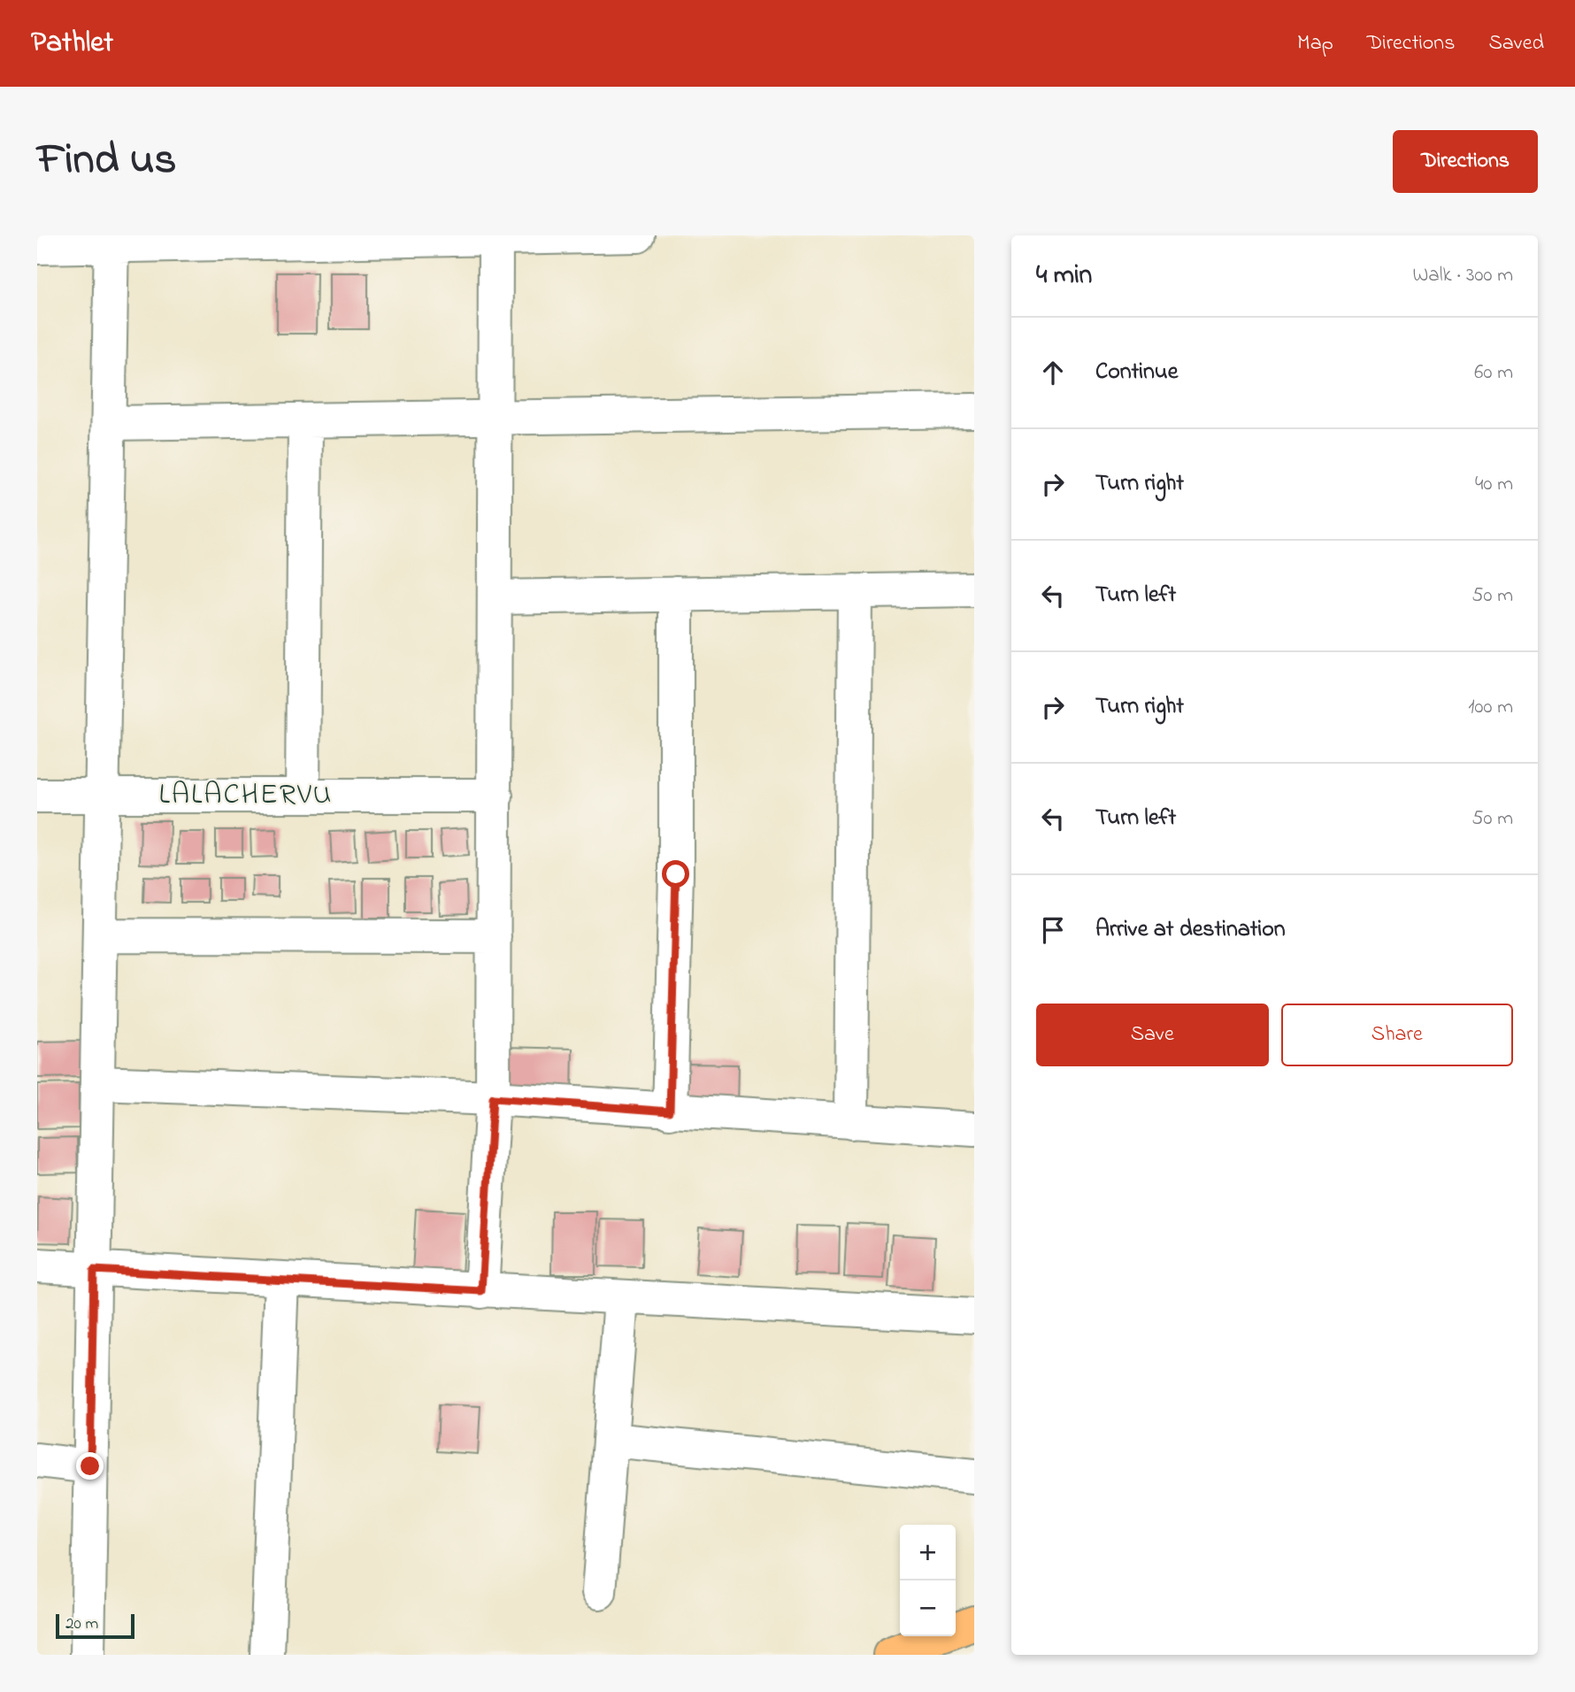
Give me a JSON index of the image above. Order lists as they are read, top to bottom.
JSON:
{
  "districts": ["LALACHERVU"],
  "scale_bar": "20 m",
  "page": {
    "header": "Pathlet",
    "nav": ["Map", "Directions", "Saved"],
    "title": "Find us",
    "buttons": [
      "Directions",
      ["Save", "Share"]
    ],
    "heading": ["4 min", "Walk · 300 m"],
    "list": [
      ["Continue", "60 m"],
      ["Turn right", "40 m"],
      ["Turn left", "50 m"],
      ["Turn right", "100 m"],
      ["Turn left", "50 m"],
      "Arrive at destination"
    ],
    "map_buttons": ["+", "−"],
    "scale": "20 m"
  }
}
